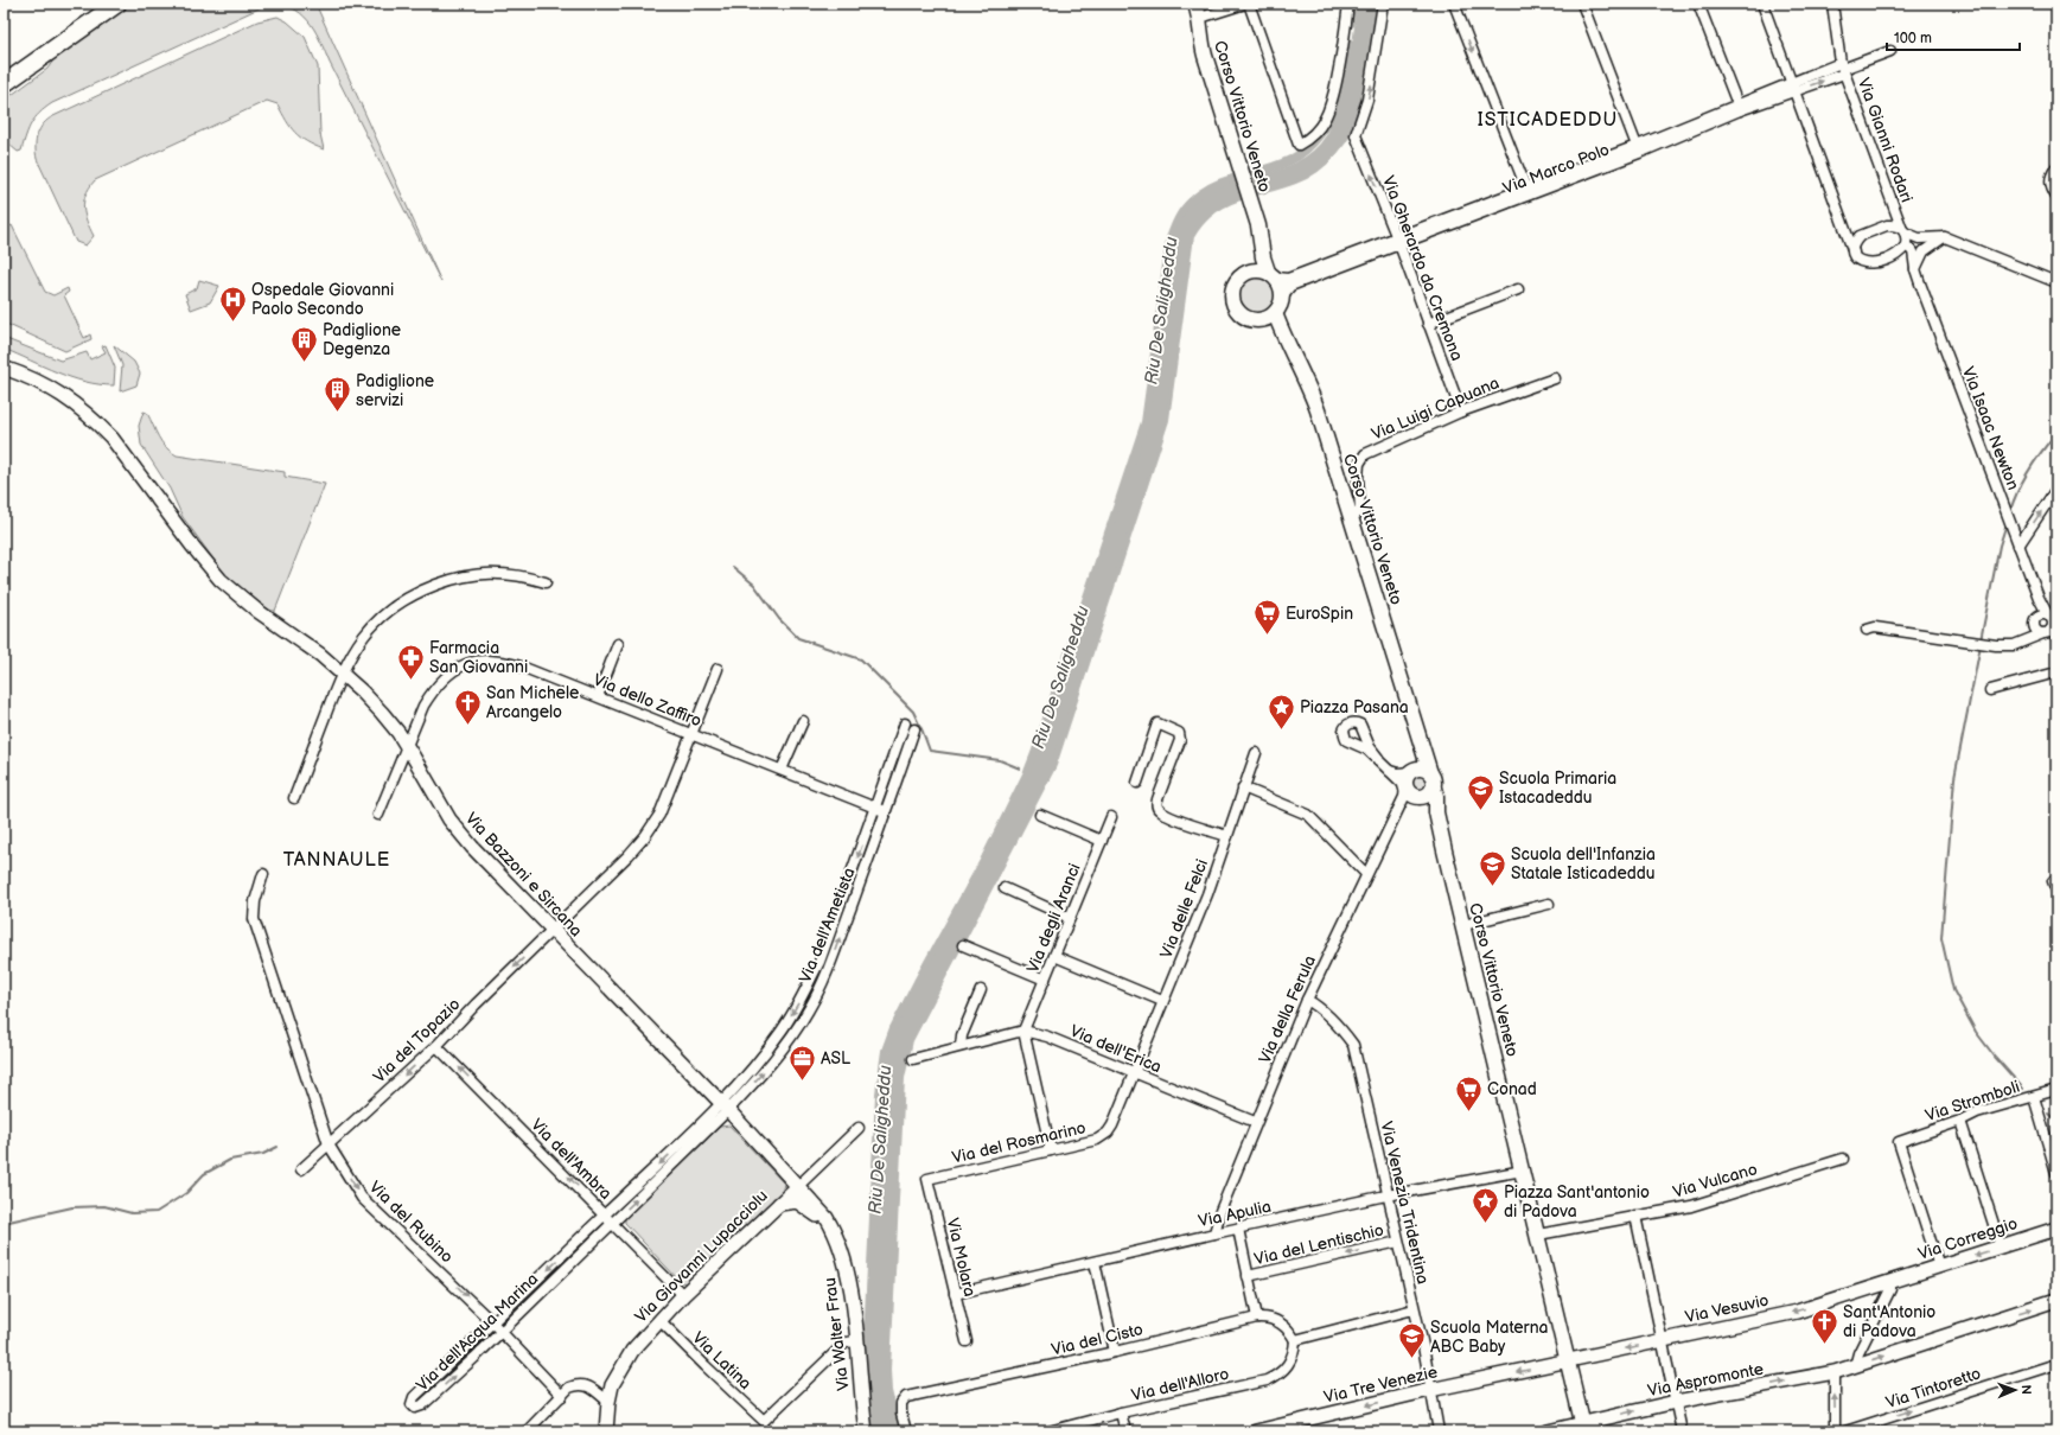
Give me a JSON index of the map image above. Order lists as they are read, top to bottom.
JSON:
{
  "streets": {
    "main road": ["Corso Vittorio Veneto"],
    "street": [
      "Via Gianni Rodari",
      "Via Marco Polo",
      "Via Gherardo da Cremona",
      "Via Luigi Capuana",
      "Via Isaac Newton",
      "Via dello Zaffiro",
      "Via Bazzoni e Sircana",
      "Via delle Felci",
      "Via degli Aranci",
      "Via dell'Ametista",
      "Via della Ferula",
      "Via del Topazio",
      "Via dell'Erica",
      "Via Stromboli",
      "Via del Rosmarino",
      "Via dell'Ambra",
      "Via Vulcano",
      "Via Venezia Tridentina",
      "Via Apulia",
      "Via del Rubino",
      "Via Correggio",
      "Via del Lentischio",
      "Via Giovanni Lupacciolu",
      "Via Molara",
      "Via Vesuvio",
      "Via dell'Acqua Marina",
      "Via Walter Frau",
      "Via del Cisto",
      "Via Latina",
      "Via Aspromonte",
      "Via dell'Alloro",
      "Via Tre Venezie",
      "Via Tintoretto"
    ]
  },
  "crossings": [
    ["Corso Vittorio Veneto", "Via Marco Polo"],
    ["Corso Vittorio Veneto", "Via Luigi Capuana"],
    ["Corso Vittorio Veneto", "Via della Ferula"],
    ["Corso Vittorio Veneto", "Via Vulcano"],
    ["Corso Vittorio Veneto", "Via Apulia"],
    ["Corso Vittorio Veneto", "Via Vesuvio"],
    ["Corso Vittorio Veneto", "Via Aspromonte"],
    ["Corso Vittorio Veneto", "Via Tre Venezie"],
    ["Via Gianni Rodari", "Via Marco Polo"],
    ["Via Gianni Rodari", "Via Isaac Newton"],
    ["Via Marco Polo", "Via Gherardo da Cremona"],
    ["Via Gherardo da Cremona", "Via Luigi Capuana"],
    ["Via dello Zaffiro", "Via Bazzoni e Sircana"],
    ["Via dello Zaffiro", "Via dell'Ametista"],
    ["Via dello Zaffiro", "Via del Topazio"],
    ["Via Bazzoni e Sircana", "Via dell'Ametista"],
    ["Via Bazzoni e Sircana", "Via del Topazio"],
    ["Via Bazzoni e Sircana", "Via Giovanni Lupacciolu"],
    ["Via Bazzoni e Sircana", "Via dell'Acqua Marina"],
    ["Via Bazzoni e Sircana", "Via Walter Frau"],
    ["Via delle Felci", "Via dell'Erica"],
    ["Via delle Felci", "Via del Rosmarino"],
    ["Via degli Aranci", "Via dell'Erica"],
    ["Via dell'Ametista", "Via dell'Acqua Marina"],
    ["Via della Ferula", "Via dell'Erica"],
    ["Via della Ferula", "Via Venezia Tridentina"],
    ["Via della Ferula", "Via Apulia"],
    ["Via del Topazio", "Via dell'Ambra"],
    ["Via del Topazio", "Via del Rubino"],
    ["Via dell'Erica", "Via del Rosmarino"],
    ["Via Stromboli", "Via Correggio"],
    ["Via del Rosmarino", "Via Molara"],
    ["Via dell'Ambra", "Via Giovanni Lupacciolu"],
    ["Via dell'Ambra", "Via dell'Acqua Marina"],
    ["Via Venezia Tridentina", "Via Apulia"],
    ["Via Venezia Tridentina", "Via del Lentischio"],
    ["Via Venezia Tridentina", "Via Tre Venezie"],
    ["Via Apulia", "Via Molara"],
    ["Via del Rubino", "Via dell'Acqua Marina"],
    ["Via Correggio", "Via Vesuvio"],
    ["Via Giovanni Lupacciolu", "Via Walter Frau"],
    ["Via Giovanni Lupacciolu", "Via Latina"],
    ["Via Vesuvio", "Via Tre Venezie"],
    ["Via Walter Frau", "Via Latina"],
    ["Via del Cisto", "Via dell'Alloro"]
  ],
  "one_way": [
    "Via Gherardo da Cremona",
    "Via del Topazio",
    "Via dell'Ambra",
    "Via del Rubino",
    "Via Correggio",
    "Via Vesuvio",
    "Via Aspromonte",
    "Via Tintoretto"
  ],
  "districts": ["ISTICADEDDU", "TANNAULE"],
  "water": ["Riu De Saligheddu"],
  "places": {
    "hospital": ["Ospedale Giovanni Paolo Secondo"],
    "building": ["Padiglione Degenza", "Padiglione servizi"],
    "supermarket": ["EuroSpin", "Conad"],
    "pharmacy": ["Farmacia San Giovanni"],
    "church": ["San Michele Arcangelo", "Sant'Antonio di Padova"],
    "place": ["Piazza Pasana", "Piazza Sant'antonio di Padova"],
    "school or university": ["Scuola Primaria Istacadeddu", "Scuola dell'Infanzia Statale Isticadeddu", "Scuola Materna ABC Baby"],
    "office": ["ASL"]
  },
  "scale_bar": "100 m",
  "north": "right"
}
